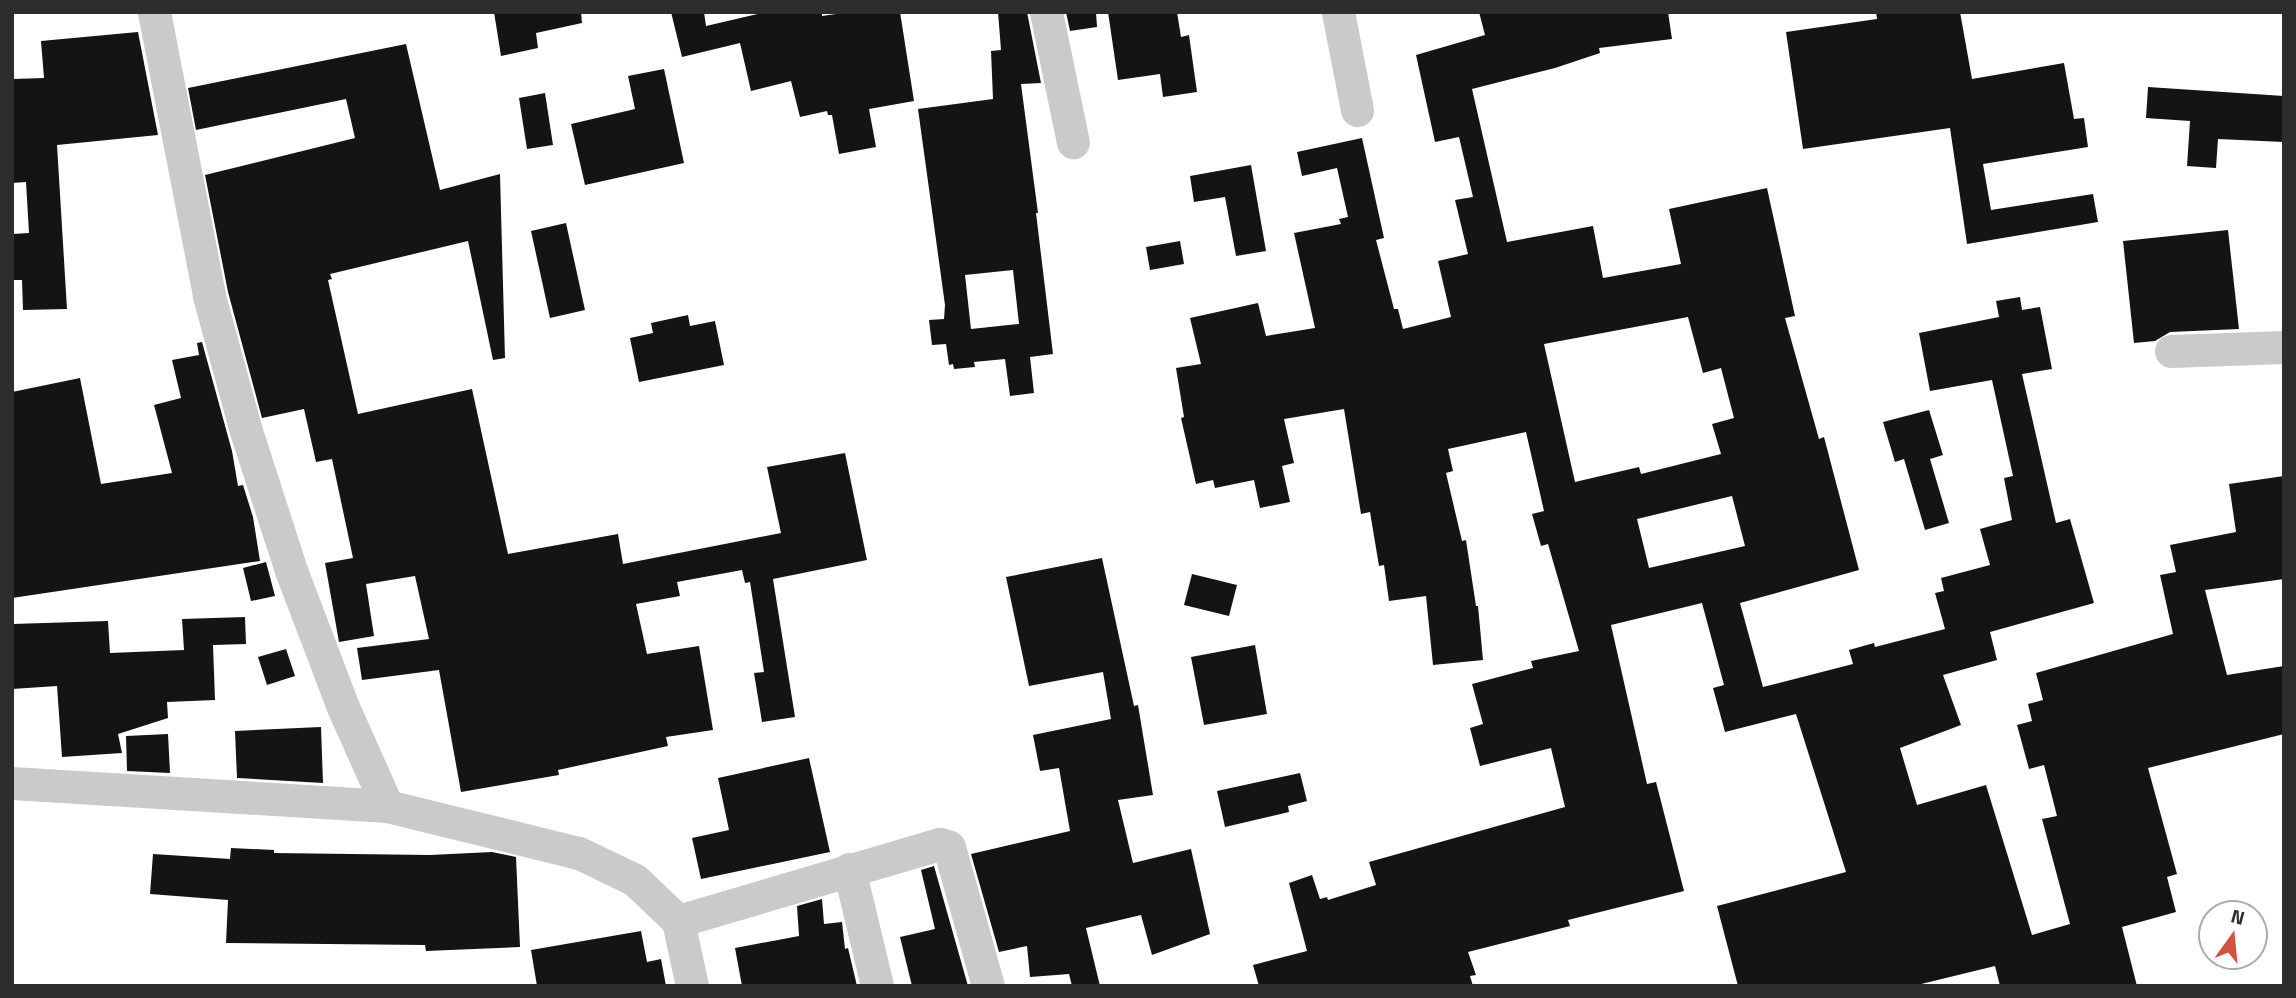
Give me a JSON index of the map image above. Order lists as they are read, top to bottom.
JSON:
{
  "north": "top"
}
